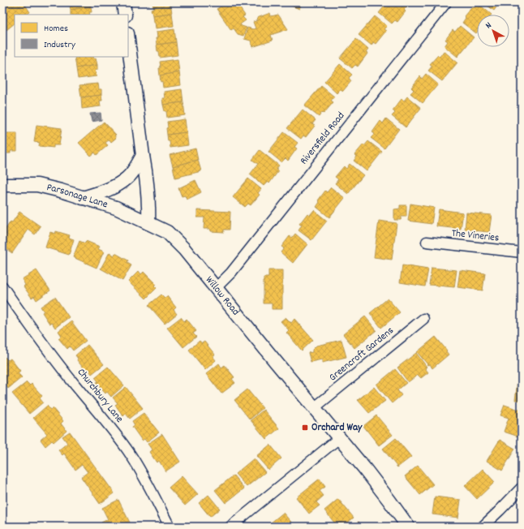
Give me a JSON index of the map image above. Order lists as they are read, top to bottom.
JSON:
{
  "streets": {
    "street": [
      "Riversfield Road",
      "Parsonage Lane",
      "The Vineries",
      "Willow Road",
      "Greencroft Gardens",
      "Churchbury Lane"
    ]
  },
  "crossings": [
    ["Riversfield Road", "Willow Road"],
    ["Parsonage Lane", "Willow Road"],
    ["Willow Road", "Greencroft Gardens"]
  ],
  "places": {
    "transit": ["Orchard Way"]
  },
  "legend": ["Homes", "Industry"],
  "north": "top left"
}
